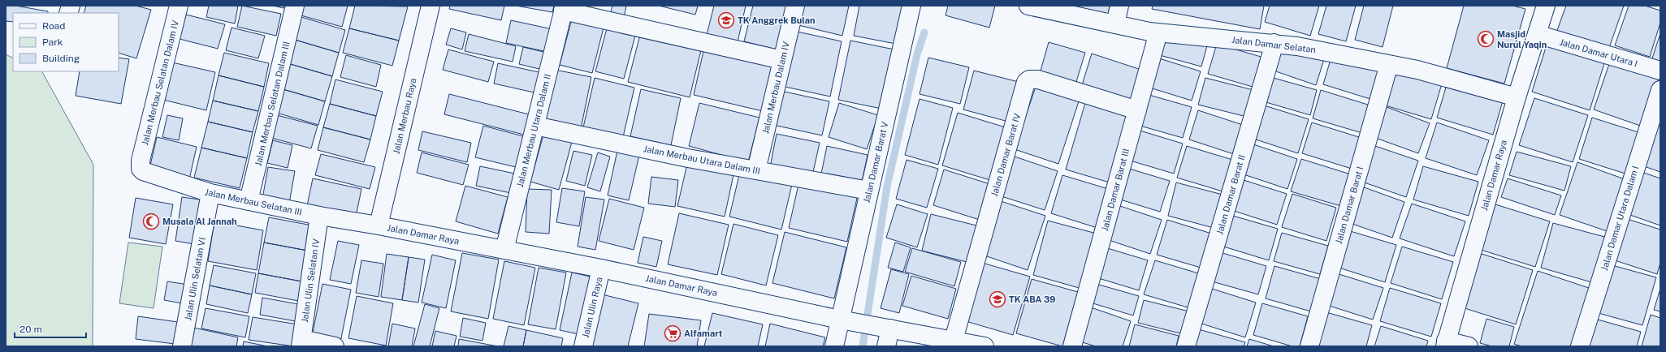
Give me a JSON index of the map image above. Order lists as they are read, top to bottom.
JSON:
{
  "streets": {
    "street": [
      "Jalan Damar Selatan",
      "Jalan Damar Utara I",
      "Jalan Merbau Selatan Dalam IV",
      "Jalan Merbau Dalam IV",
      "Jalan Merbau Selatan Dalam III",
      "Jalan Merbau Raya",
      "Jalan Merbau Utara Dalam II",
      "Jalan Damar Barat IV",
      "Jalan Merbau Utara Dalam III",
      "Jalan Damar Barat V",
      "Jalan Damar Raya",
      "Jalan Damar Barat III",
      "Jalan Damar Barat II",
      "Jalan Merbau Selatan III",
      "Jalan Damar Barat I",
      "Jalan Damar Utara Dalam I",
      "Jalan Ulin Selatan VI",
      "Jalan Ulin Selatan IV",
      "Jalan Ulin Raya"
    ]
  },
  "crossings": [
    ["Jalan Damar Selatan", "Jalan Damar Raya"],
    ["Jalan Damar Selatan", "Jalan Damar Barat III"],
    ["Jalan Damar Selatan", "Jalan Damar Barat II"],
    ["Jalan Damar Selatan", "Jalan Damar Barat I"],
    ["Jalan Damar Utara I", "Jalan Damar Raya"],
    ["Jalan Merbau Selatan Dalam IV", "Jalan Merbau Selatan III"],
    ["Jalan Merbau Dalam IV", "Jalan Merbau Utara Dalam II"],
    ["Jalan Merbau Dalam IV", "Jalan Merbau Utara Dalam III"],
    ["Jalan Merbau Selatan Dalam III", "Jalan Merbau Selatan III"],
    ["Jalan Merbau Raya", "Jalan Damar Raya"],
    ["Jalan Merbau Raya", "Jalan Merbau Selatan III"],
    ["Jalan Merbau Utara Dalam II", "Jalan Merbau Utara Dalam III"],
    ["Jalan Merbau Utara Dalam II", "Jalan Damar Raya"],
    ["Jalan Damar Barat IV", "Jalan Damar Raya"],
    ["Jalan Damar Barat IV", "Jalan Damar Barat III"],
    ["Jalan Merbau Utara Dalam III", "Jalan Damar Barat V"],
    ["Jalan Damar Barat V", "Jalan Damar Raya"],
    ["Jalan Damar Raya", "Jalan Merbau Selatan III"],
    ["Jalan Damar Raya", "Jalan Ulin Raya"],
    ["Jalan Merbau Selatan III", "Jalan Ulin Selatan VI"],
    ["Jalan Merbau Selatan III", "Jalan Ulin Selatan IV"]
  ],
  "places": {
    "school or university": ["TK Anggrek Bulan", "TK ABA 39"],
    "mosque": ["Masjid Nurul Yaqin", "Musala Al Jannah"],
    "supermarket": ["Alfamart"]
  },
  "legend": ["Road", "Park", "Building"],
  "scale_bar": "20 m"
}
